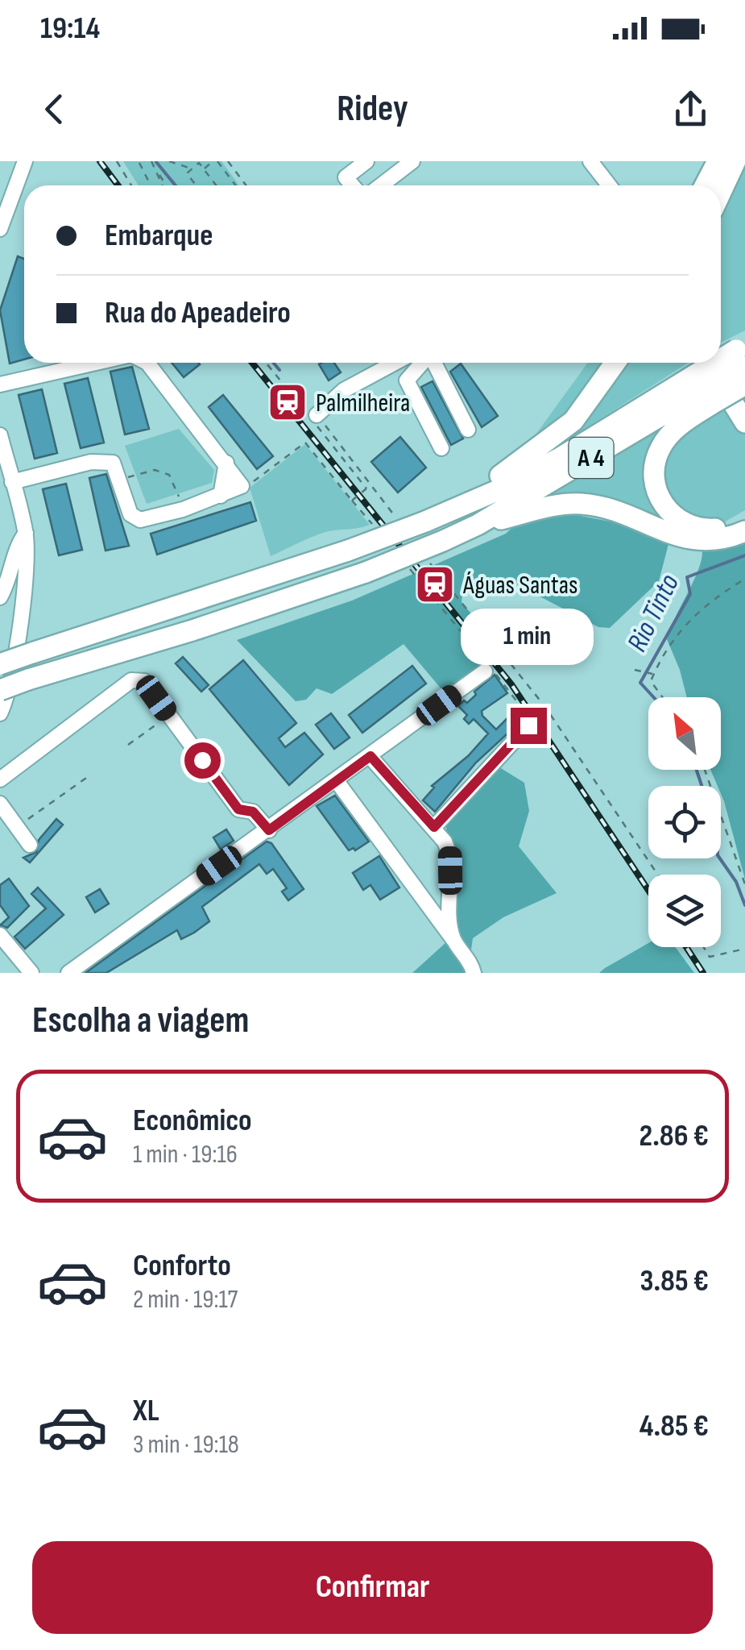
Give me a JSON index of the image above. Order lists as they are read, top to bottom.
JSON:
{
  "streets": {
    "highway": ["A 4"]
  },
  "water": ["Rio Tinto"],
  "places": {
    "station": ["Palmilheira", "Águas Santas"]
  },
  "north": "top left",
  "page": {
    "status": "19:14",
    "header": "Ridey",
    "banner": ["Embarque", "Rua do Apeadeiro"],
    "bubble": "1 min",
    "heading": "Escolha a viagem",
    "list": [
      {
        "name": "Econômico",
        "note": "1 min · 19:16",
        "value": "2.86 €"
      },
      {
        "name": "Conforto",
        "note": "2 min · 19:17",
        "value": "3.85 €"
      },
      {
        "name": "XL",
        "note": "3 min · 19:18",
        "value": "4.85 €"
      }
    ],
    "buttons": "Confirmar"
  }
}
